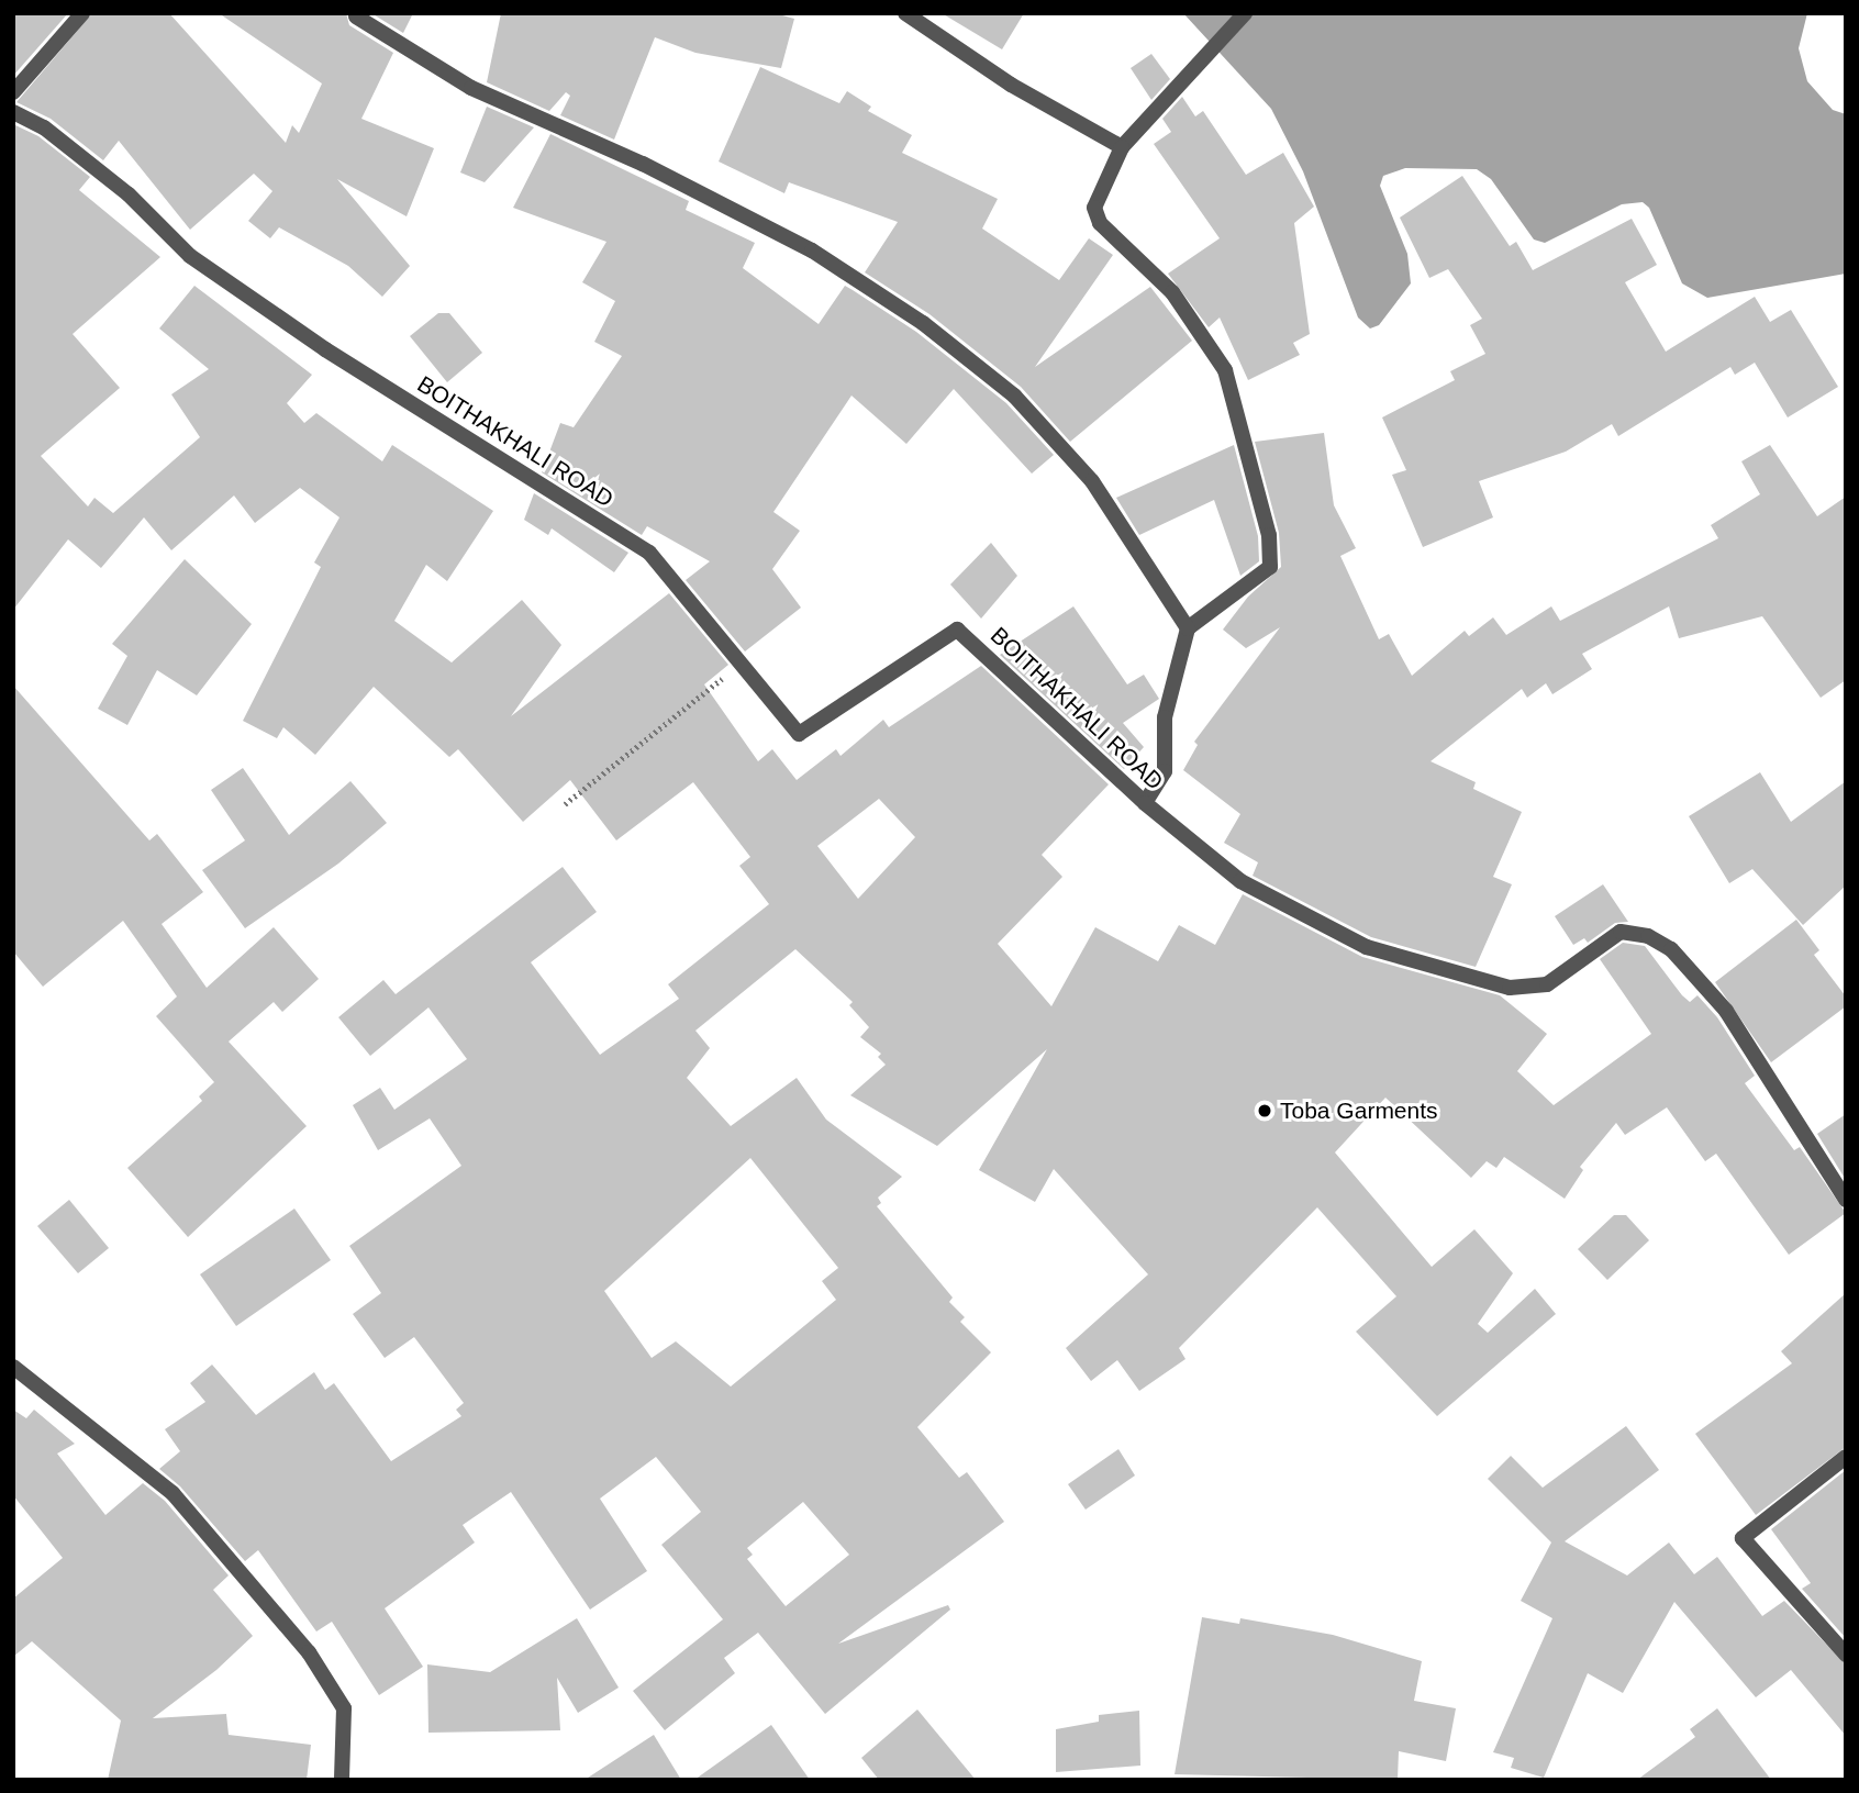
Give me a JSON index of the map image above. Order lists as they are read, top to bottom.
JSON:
{
  "streets": {
    "street": ["BOITHAKHALI ROAD"]
  },
  "places": ["Toba Garments"]
}
